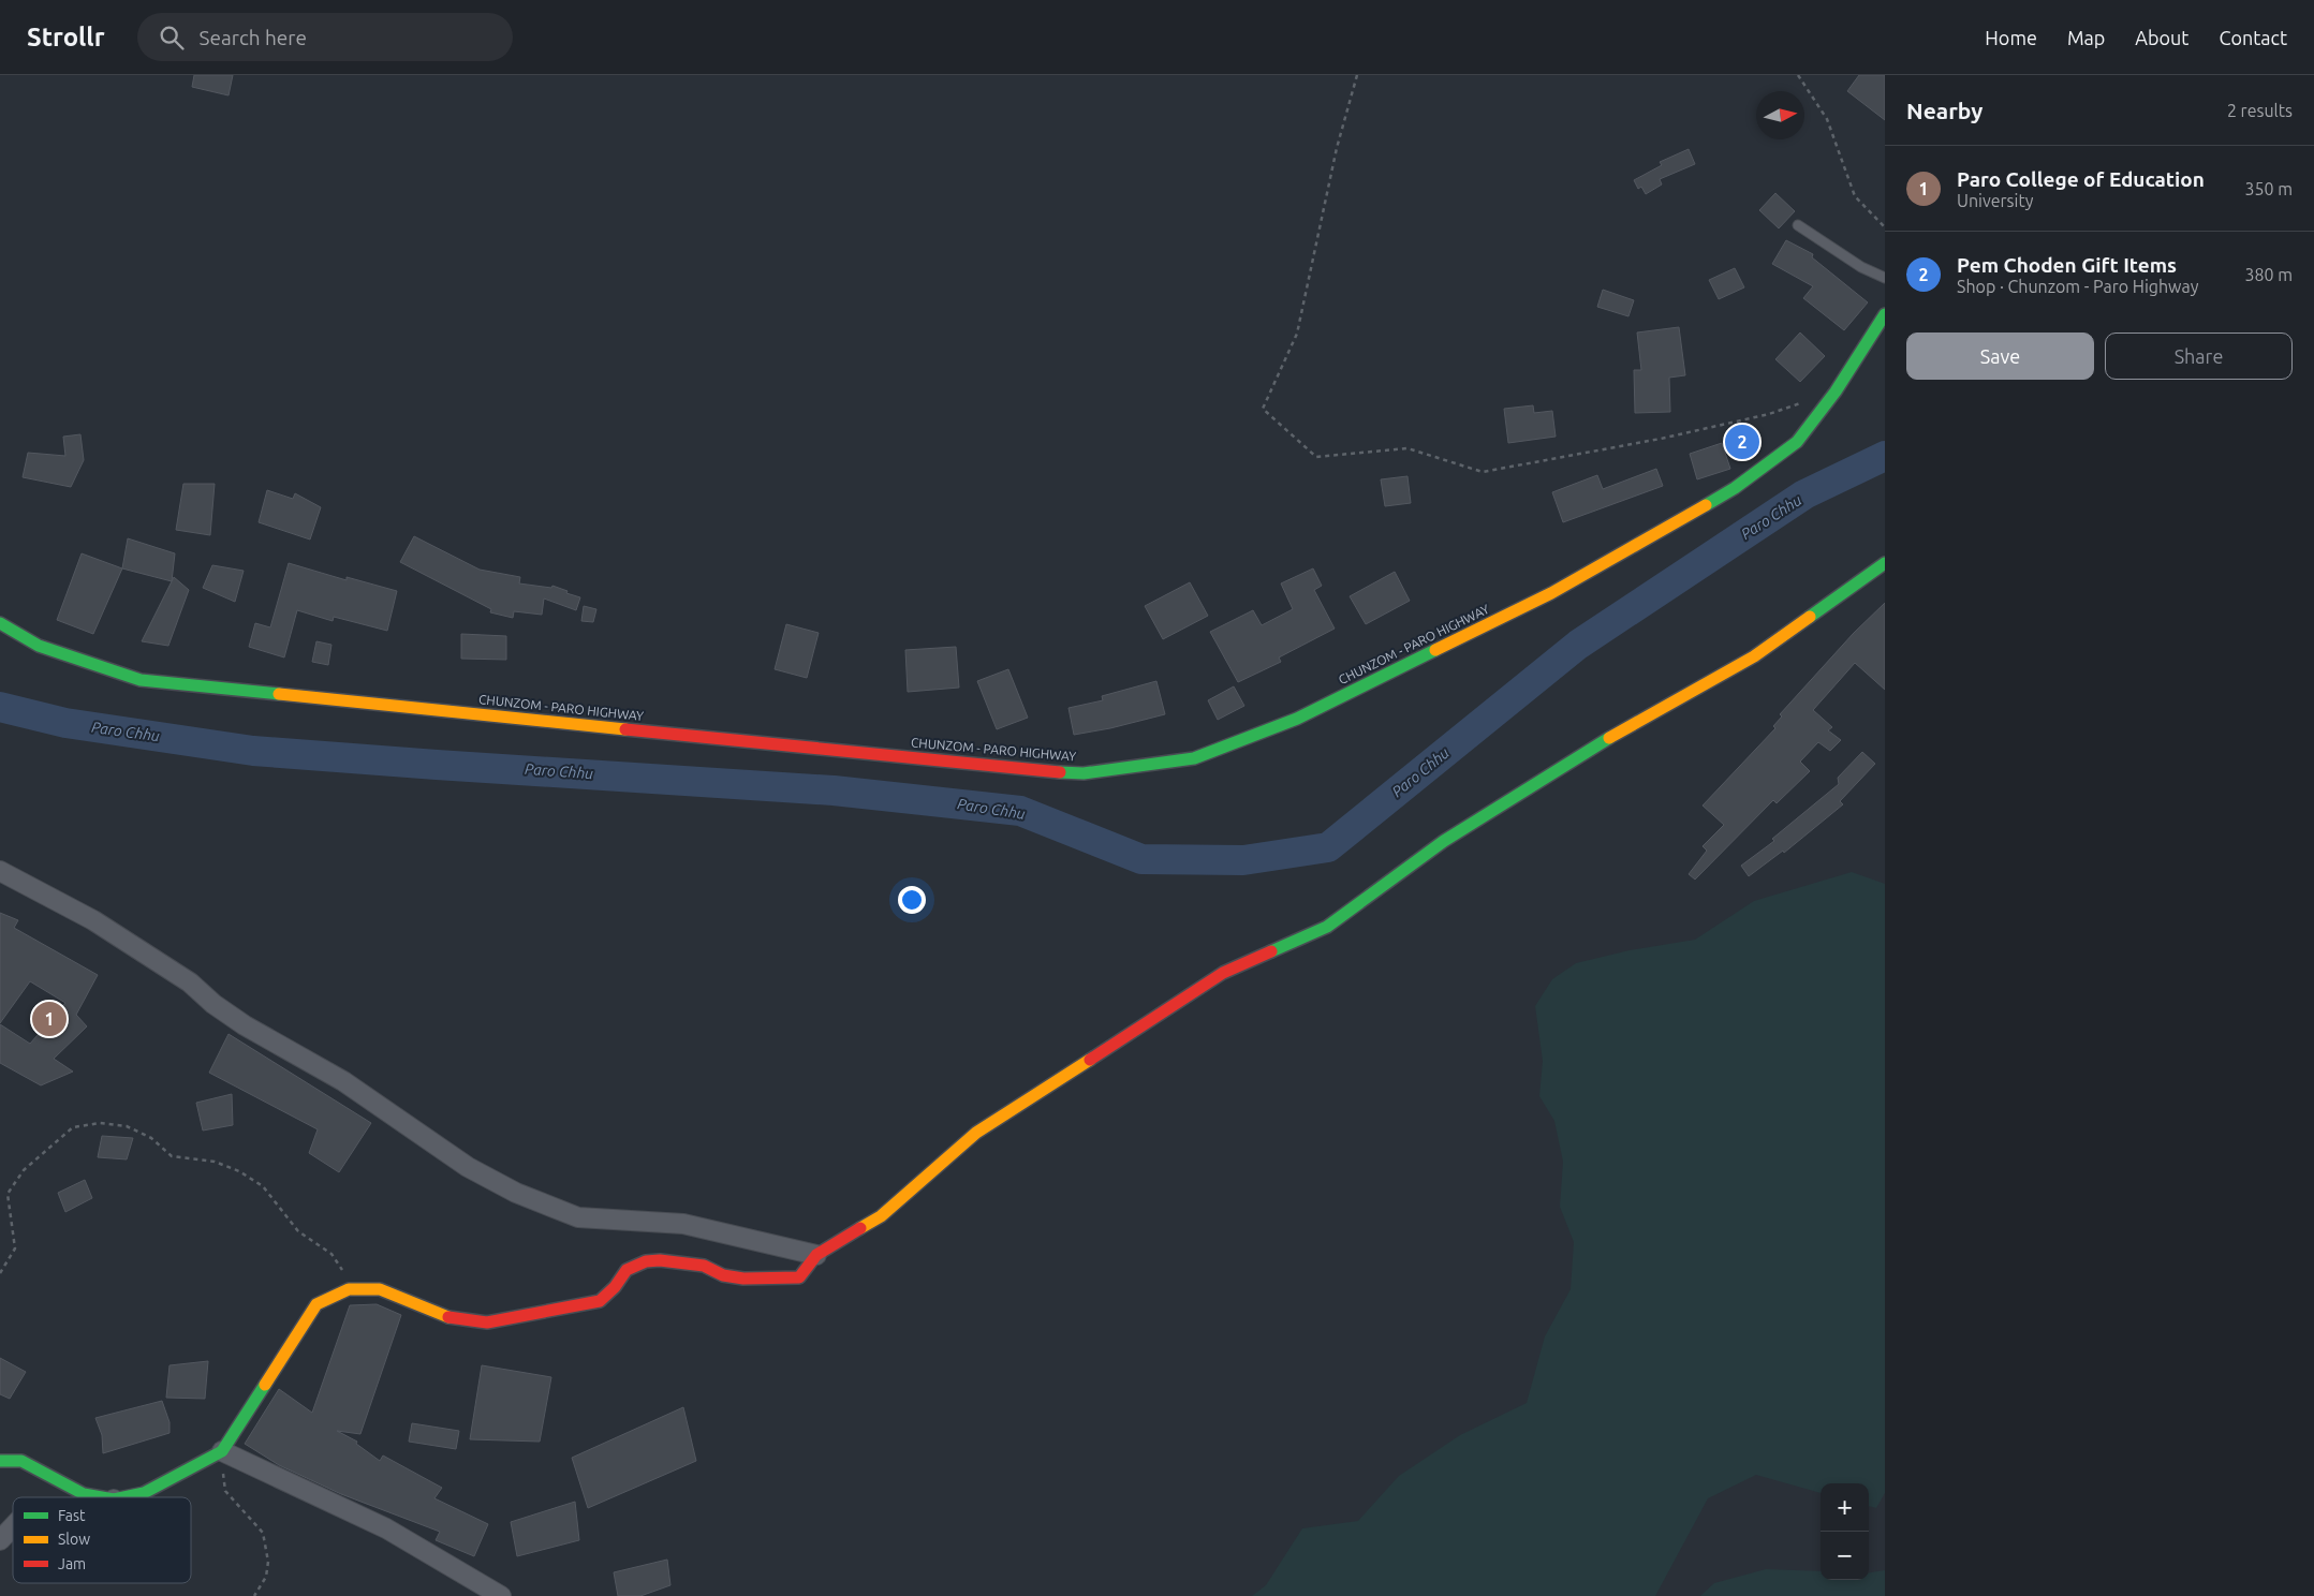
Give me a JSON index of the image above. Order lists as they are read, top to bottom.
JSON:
{
  "streets": {
    "street": ["CHUNZOM - PARO HIGHWAY"]
  },
  "water": ["Paro Chhu"],
  "legend": ["Fast", "Slow", "Jam"],
  "north": "right",
  "page": {
    "header": "Strollr",
    "search": "Search here",
    "nav": [
      "Home",
      "Map",
      "About",
      "Contact"
    ],
    "heading": ["Nearby", "2 results"],
    "list": [
      {
        "mark": "1",
        "name": "Paro College of Education",
        "note": "University",
        "value": "350 m"
      },
      {
        "mark": "2",
        "name": "Pem Choden Gift Items",
        "note": "Shop · Chunzom - Paro Highway",
        "value": "380 m"
      }
    ],
    "buttons": ["Save", "Share"],
    "pins": ["2", "1"],
    "map_buttons": ["+", "−"]
  }
}
